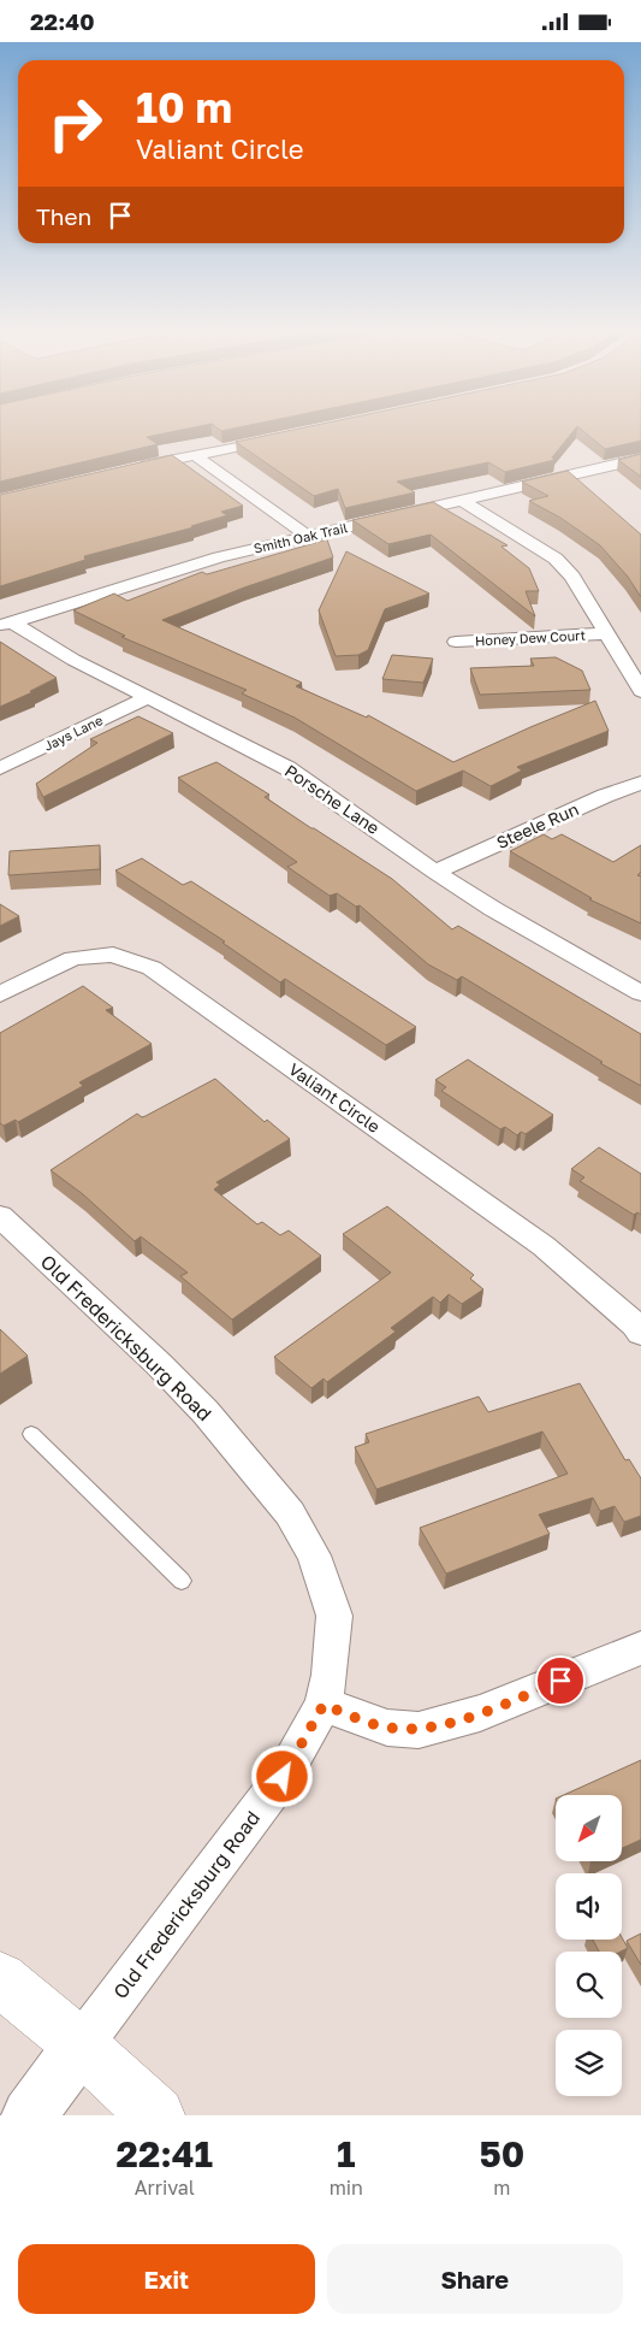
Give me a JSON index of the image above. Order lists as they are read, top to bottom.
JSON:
{
  "streets": {
    "street": [
      "Smith Oak Trail",
      "Honey Dew Court",
      "Jays Lane",
      "Porsche Lane",
      "Steele Run",
      "Valiant Circle",
      "Old Fredericksburg Road"
    ]
  },
  "crossings": [
    ["Smith Oak Trail", "Porsche Lane"],
    ["Jays Lane", "Porsche Lane"],
    ["Porsche Lane", "Steele Run"]
  ],
  "north": "bottom left",
  "page": {
    "status": "22:40",
    "turn": ["10 m", "Valiant Circle"],
    "then": "Then",
    "eta": [
      "22:41",
      "Arrival",
      "1",
      "min",
      "50",
      "m"
    ],
    "buttons": ["Exit", "Share"]
  }
}
